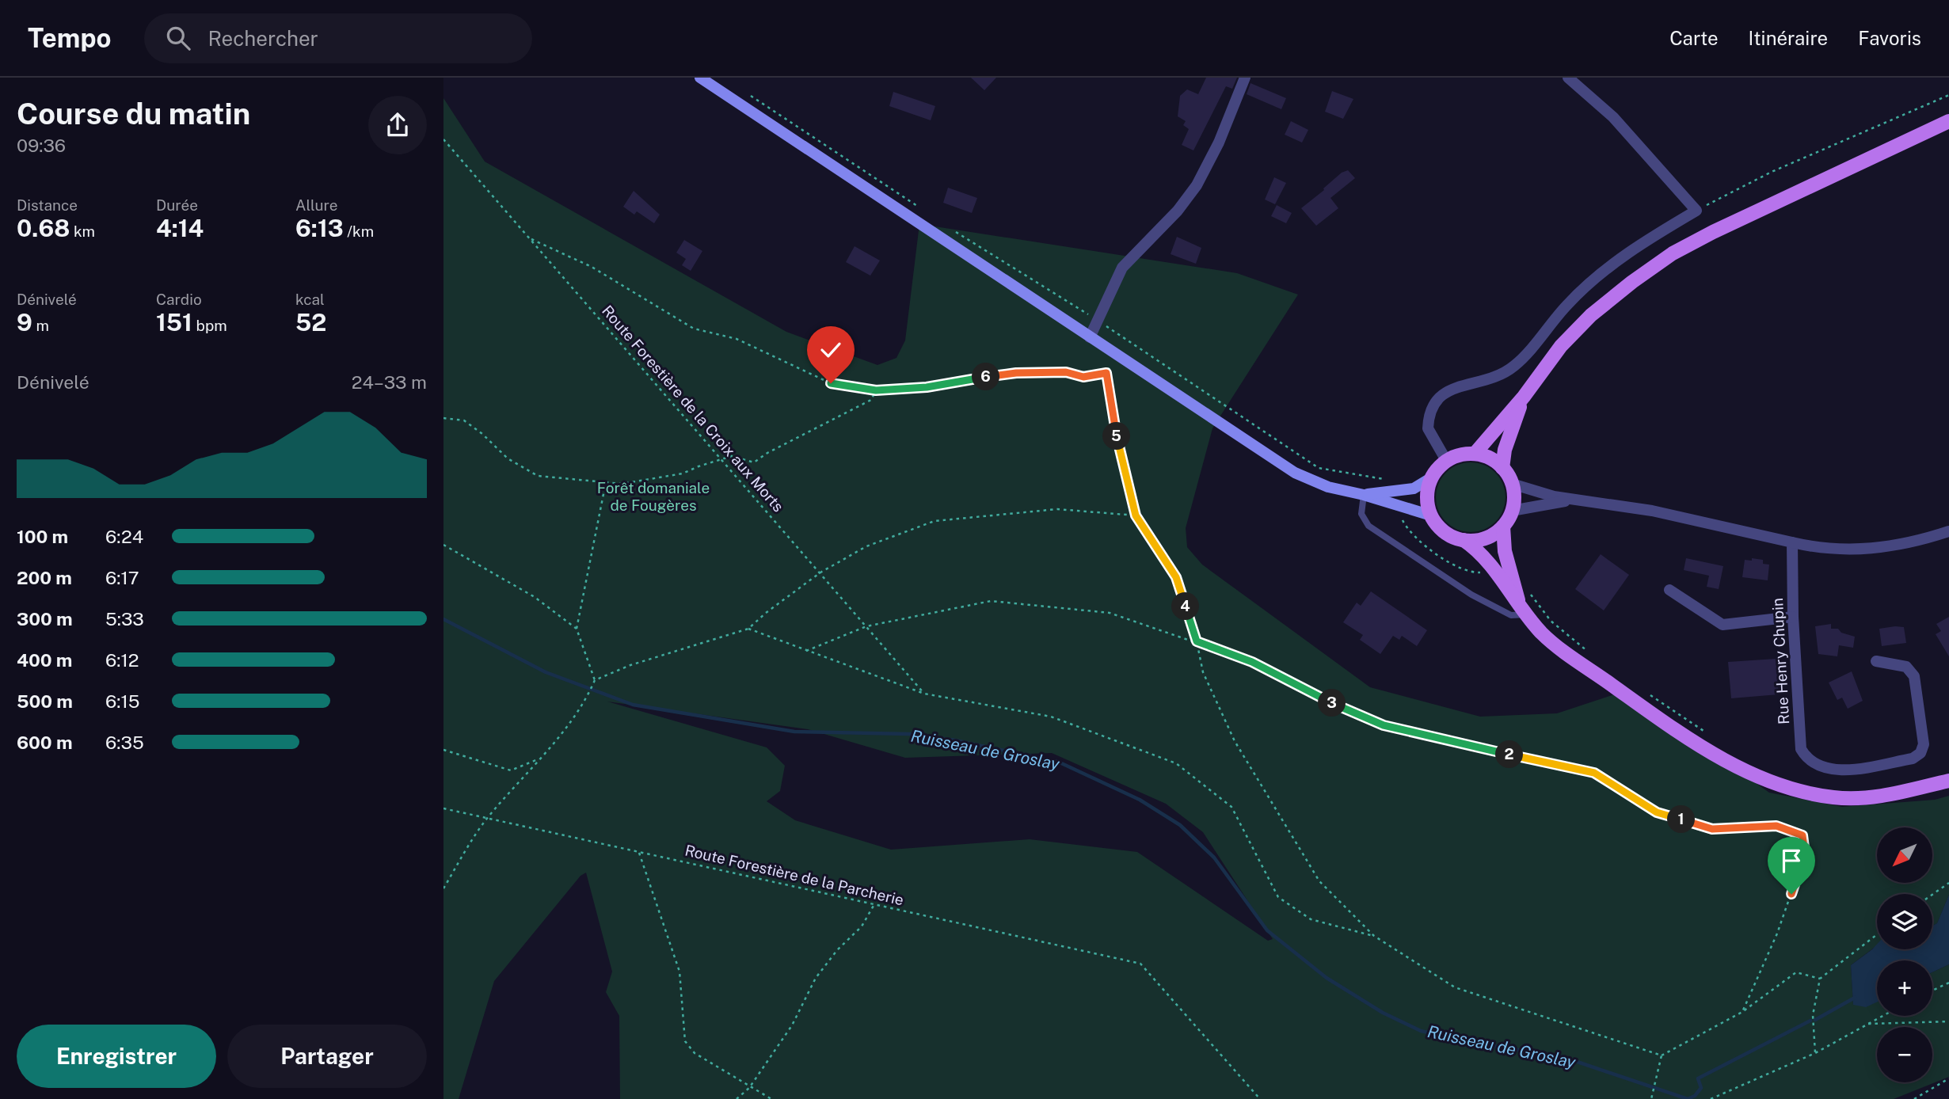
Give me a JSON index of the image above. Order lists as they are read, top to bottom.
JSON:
{
  "streets": {
    "street": ["Rue Henry Chupin"],
    "path": ["Route Forestière de la Croix aux Morts", "Route Forestière de la Parcherie"]
  },
  "water": ["Ruisseau de Groslay"],
  "parks": ["Forêt domaniale de Fougères"],
  "north": "bottom left",
  "page": {
    "header": "Tempo",
    "search": "Rechercher",
    "nav": ["Carte", "Itinéraire", "Favoris"],
    "heading": ["Course du matin", "09:36"],
    "stats": [
      ["Distance", "0.68 km"],
      ["Durée", "4:14"],
      ["Allure", "6:13 /km"],
      ["Dénivelé", "9 m"],
      ["Cardio", "151 bpm"],
      ["kcal", "52"]
    ],
    "chart": ["Dénivelé", "24–33 m"],
    "pins": [
      "6",
      "5",
      "4",
      "3",
      "2",
      "1"
    ],
    "list": [
      {
        "name": "100 m",
        "note": "6:24"
      },
      {
        "name": "200 m",
        "note": "6:17"
      },
      {
        "name": "300 m",
        "note": "5:33"
      },
      {
        "name": "400 m",
        "note": "6:12"
      },
      {
        "name": "500 m",
        "note": "6:15"
      },
      {
        "name": "600 m",
        "note": "6:35"
      }
    ],
    "map_buttons": ["+", "−"],
    "buttons": ["Enregistrer", "Partager"]
  }
}
